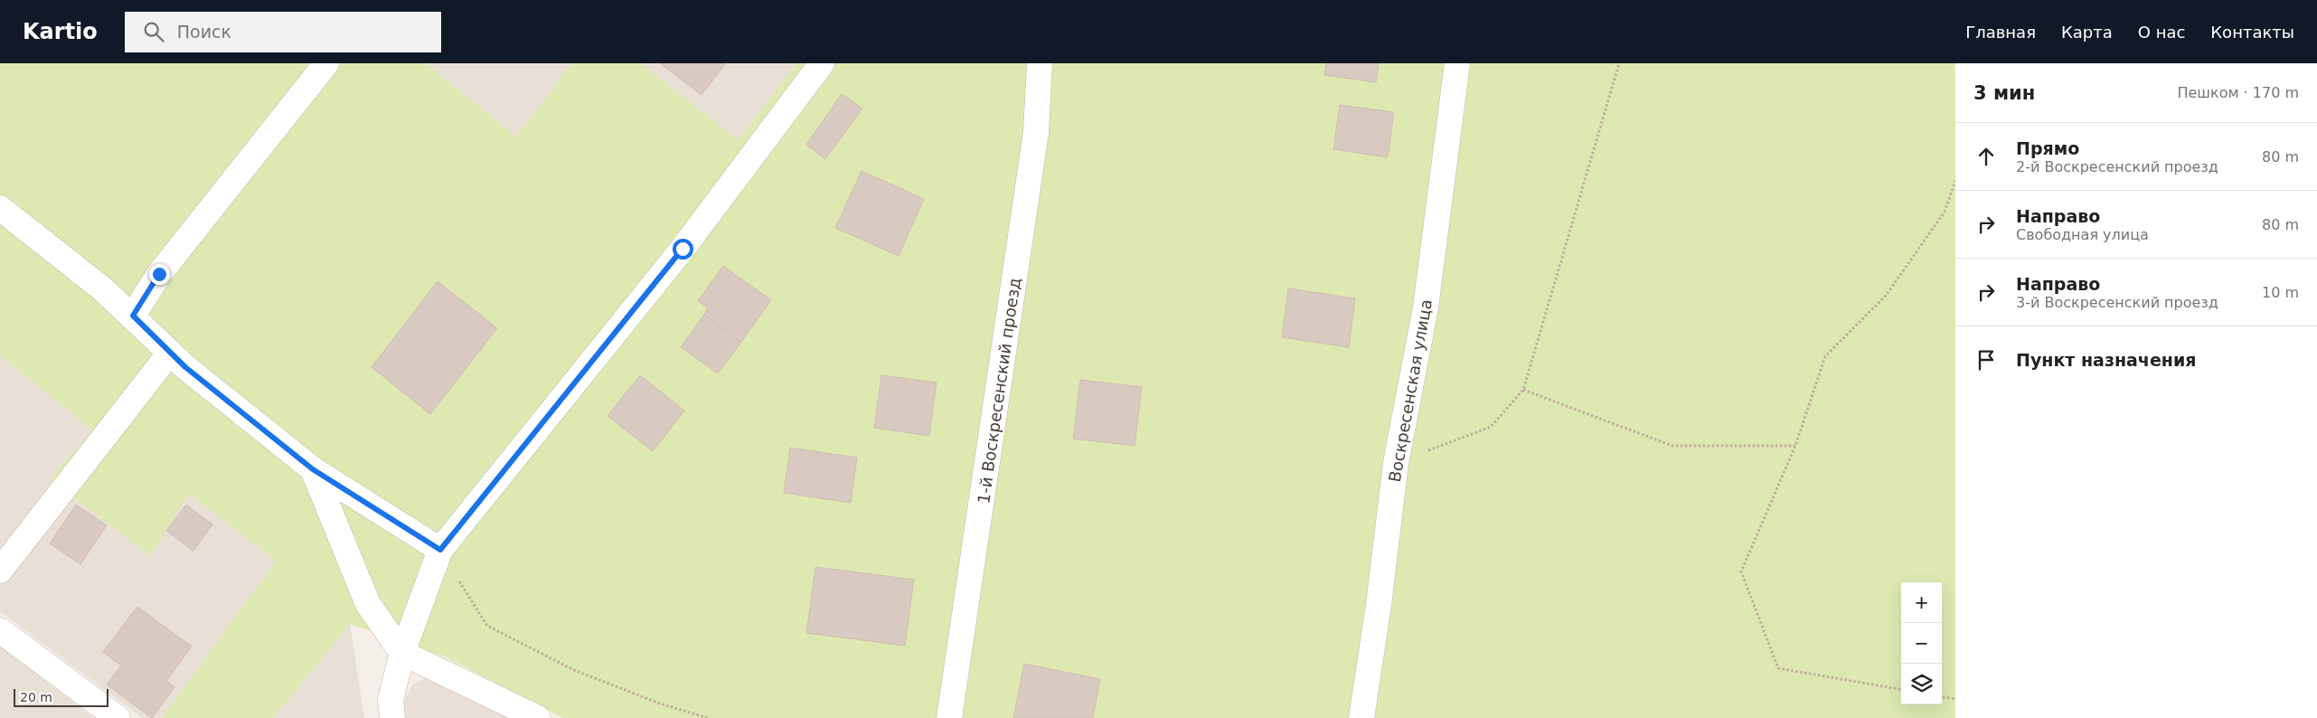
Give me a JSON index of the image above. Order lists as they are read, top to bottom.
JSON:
{
  "streets": {
    "street": ["1-й Воскресенский проезд", "Воскресенская улица"]
  },
  "scale_bar": "20 m",
  "page": {
    "header": "Kartio",
    "search": "Поиск",
    "nav": [
      "Главная",
      "Карта",
      "О нас",
      "Контакты"
    ],
    "heading": ["3 мин", "Пешком · 170 m"],
    "list": [
      ["Прямо", "2-й Воскресенский проезд", "80 m"],
      ["Направо", "Свободная улица", "80 m"],
      ["Направо", "3-й Воскресенский проезд", "10 m"],
      "Пункт назначения"
    ],
    "map_buttons": ["+", "−"],
    "scale": "20 m"
  }
}
